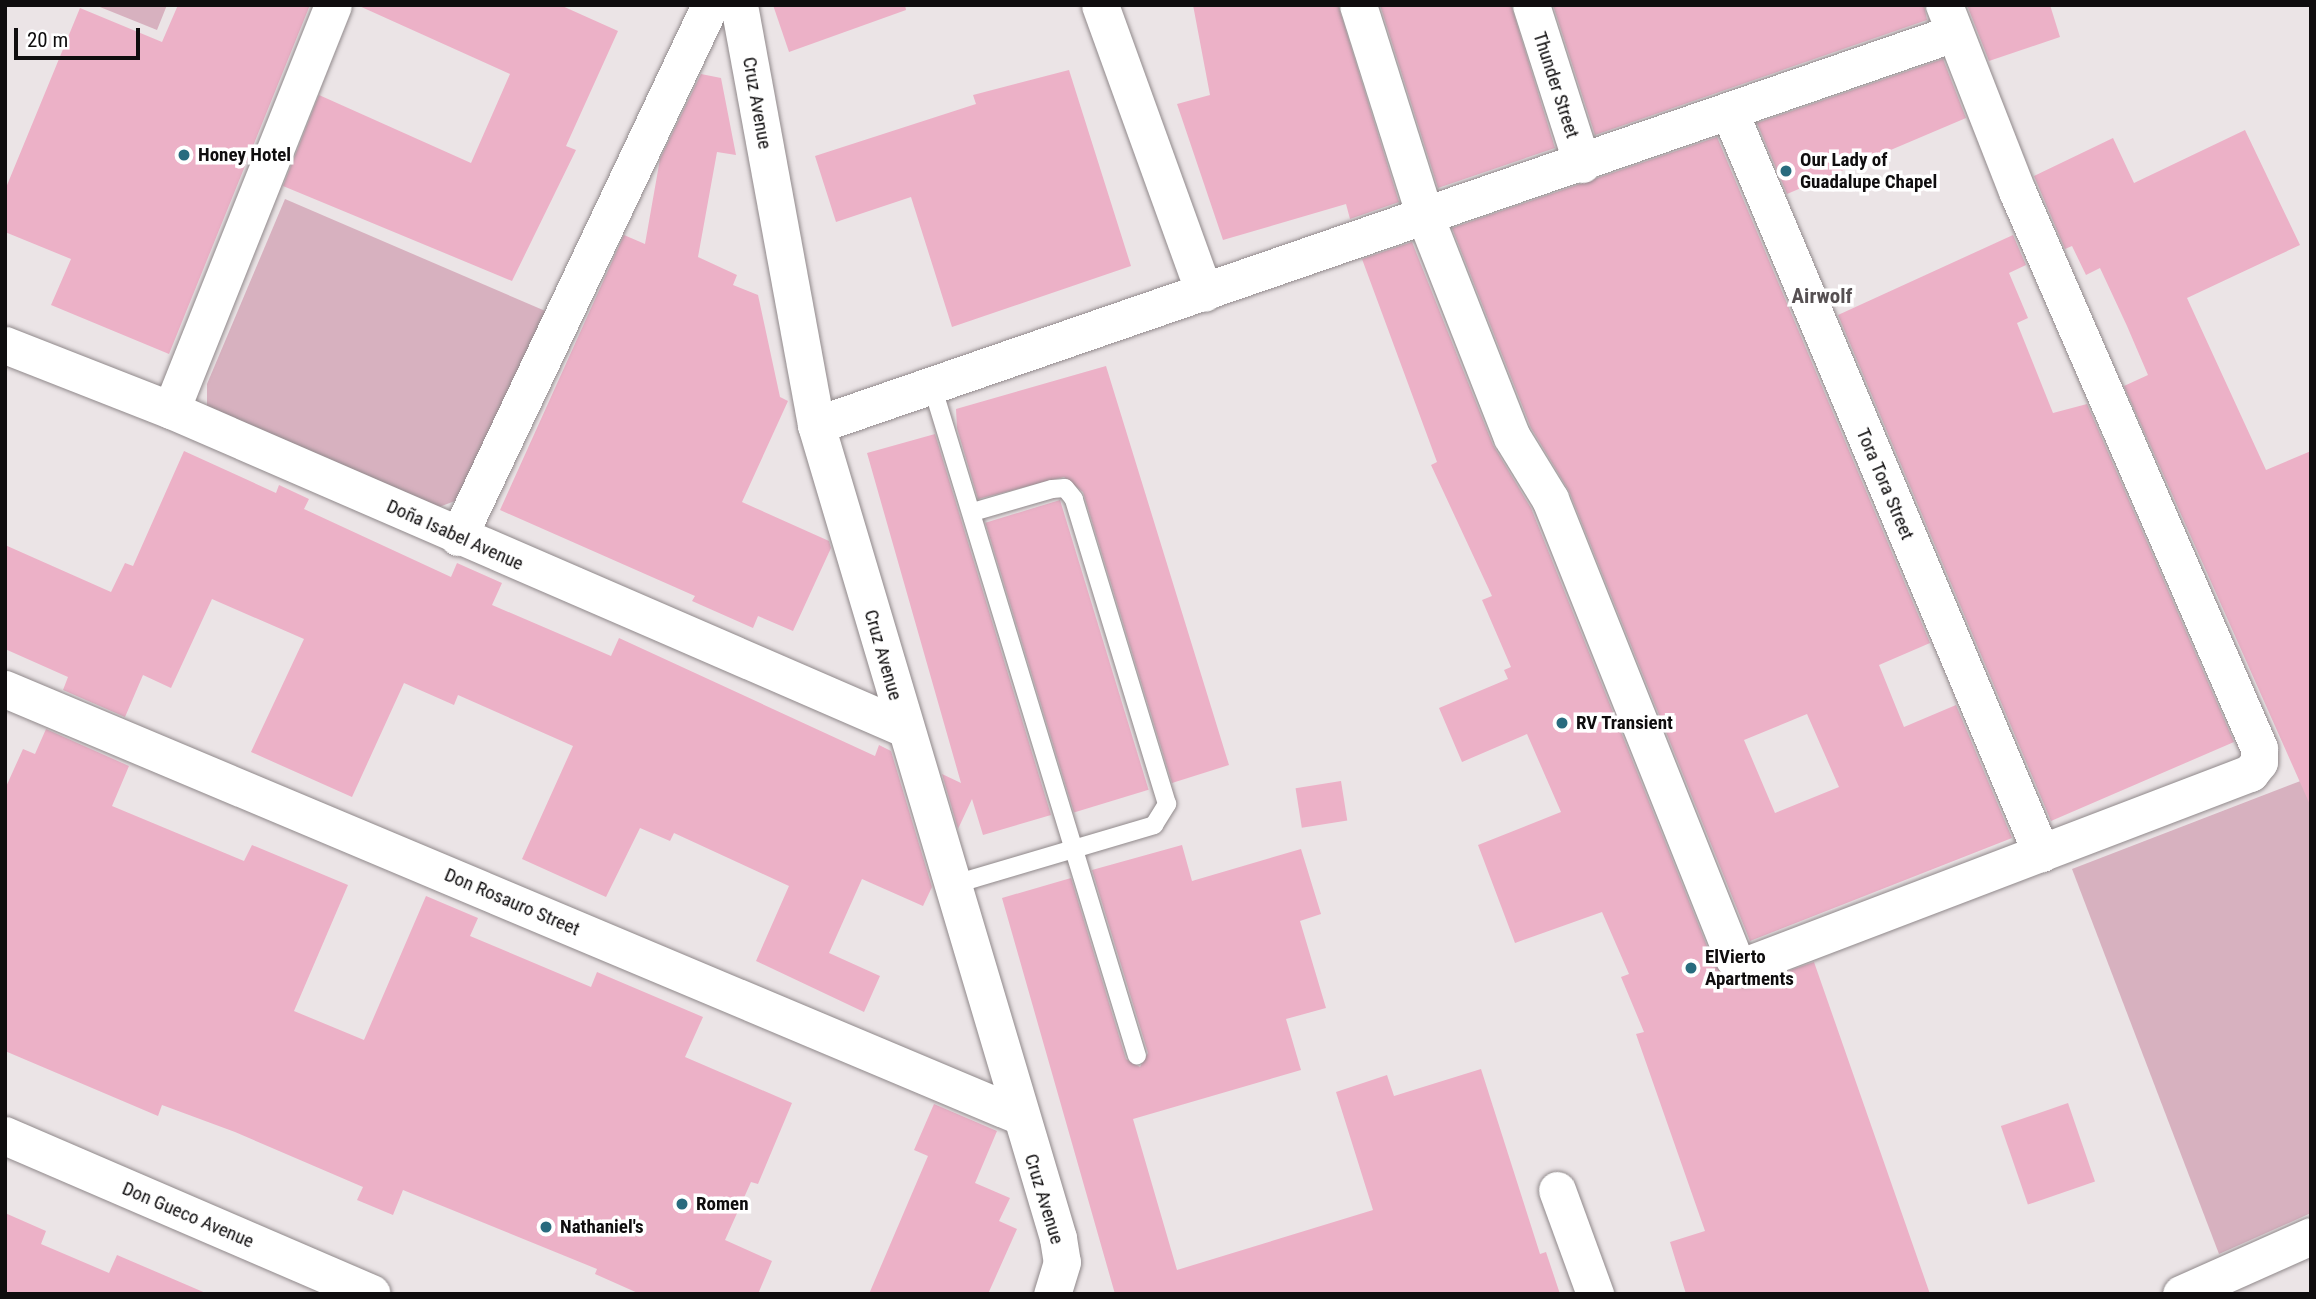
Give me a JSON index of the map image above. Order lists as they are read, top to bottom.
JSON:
{
  "streets": {
    "main road": ["Don Gueco Avenue"],
    "street": [
      "Thunder Street",
      "Cruz Avenue",
      "Tora Tora Street",
      "Doña Isabel Avenue",
      "Don Rosauro Street"
    ]
  },
  "crossings": [
    ["Cruz Avenue", "Doña Isabel Avenue"],
    ["Cruz Avenue", "Don Rosauro Street"]
  ],
  "districts": ["Airwolf"],
  "places": [
    "Honey Hotel",
    "Our Lady of Guadalupe Chapel",
    "RV Transient",
    "ElVierto Apartments",
    "Romen",
    "Nathaniel's"
  ],
  "scale_bar": "20 m"
}
